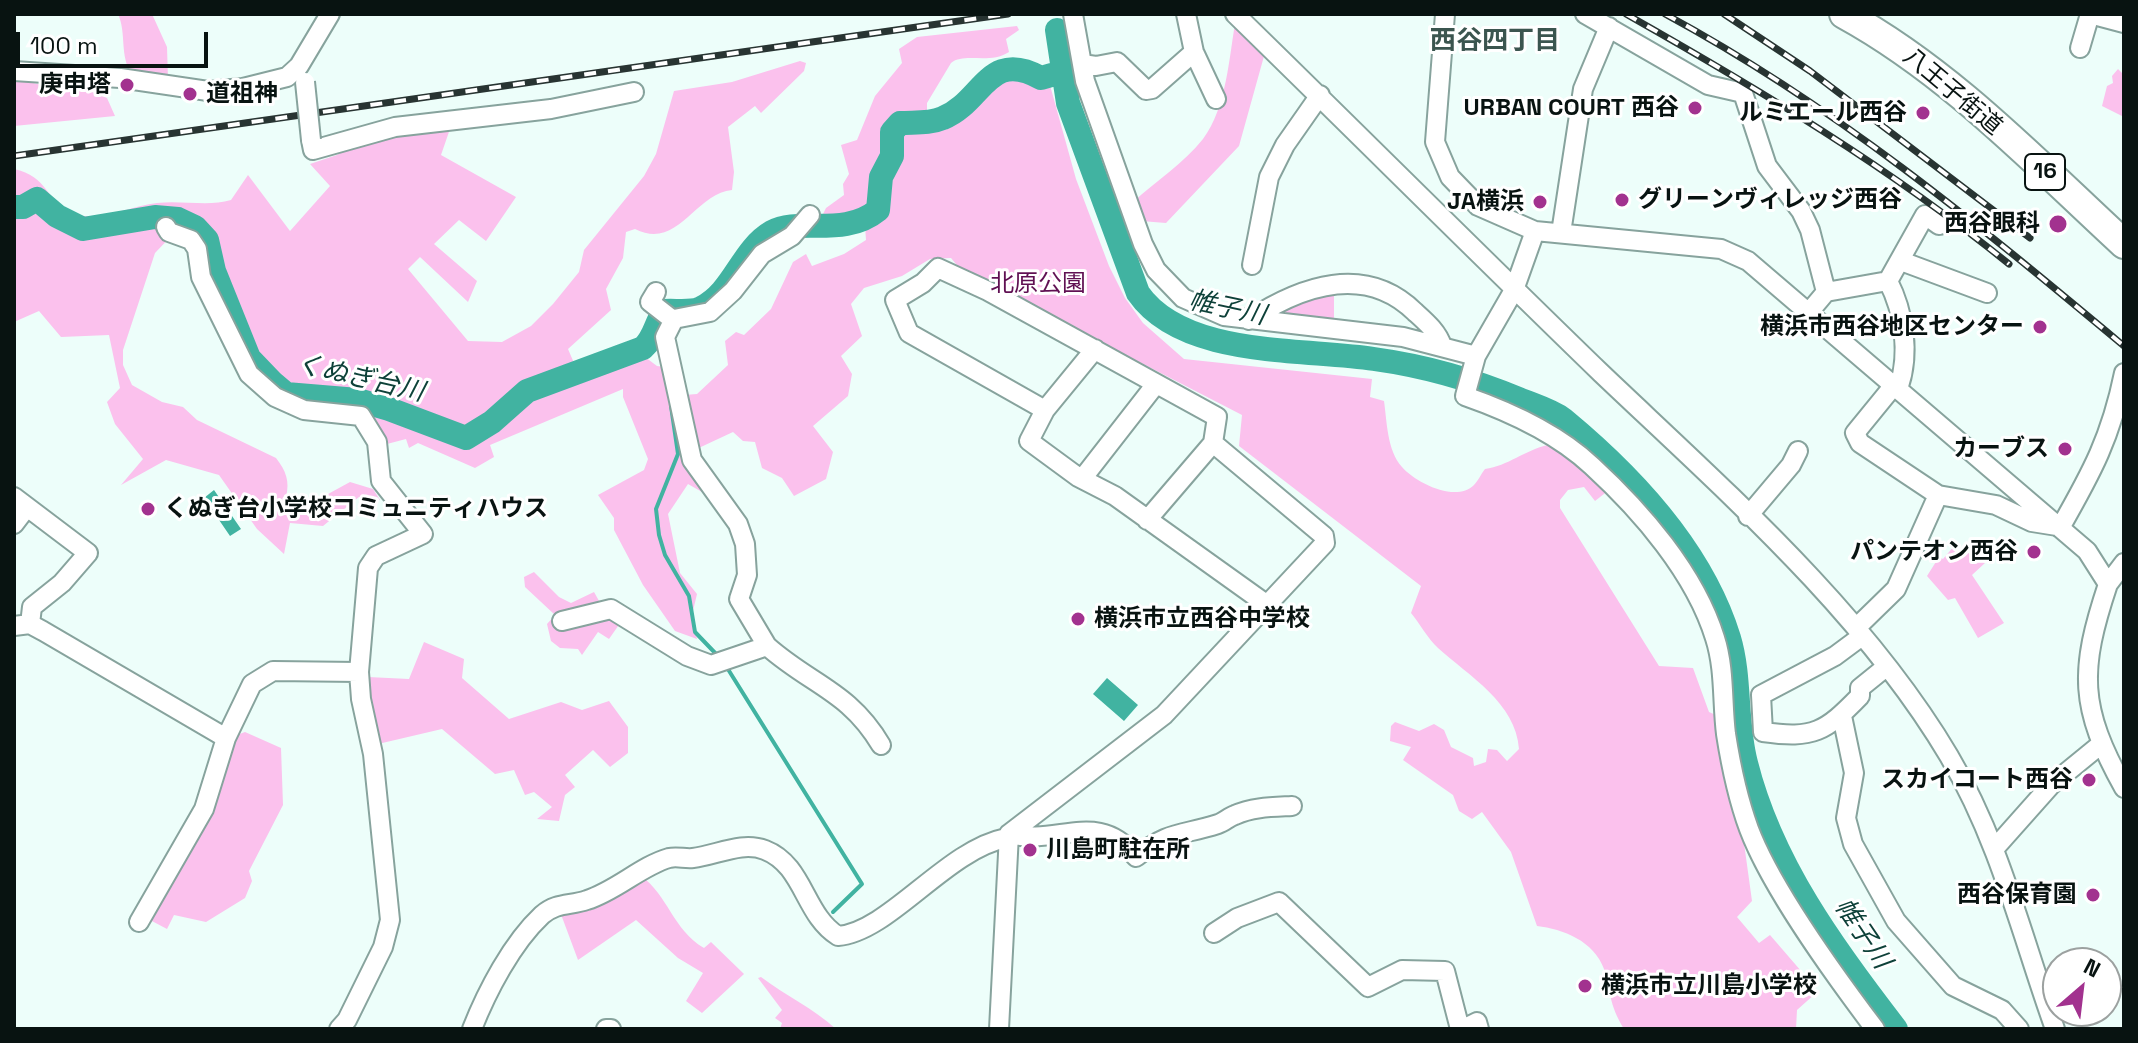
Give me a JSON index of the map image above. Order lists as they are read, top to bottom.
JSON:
{
  "streets": {
    "highway": ["八王子街道", "16"]
  },
  "districts": ["西谷四丁目"],
  "water": ["帷子川", "くぬぎ台川"],
  "parks": ["北原公園"],
  "places": [
    "庚申塔",
    "道祖神",
    "URBAN COURT 西谷",
    "ルミエール西谷",
    "グリーンヴィレッジ西谷",
    "JA横浜",
    "西谷眼科",
    "横浜市西谷地区センター",
    "カーブス",
    "くぬぎ台小学校コミュニティハウス",
    "パンテオン西谷",
    "横浜市立西谷中学校",
    "スカイコート西谷",
    "川島町駐在所",
    "西谷保育園",
    "横浜市立川島小学校"
  ],
  "scale_bar": "100 m",
  "north": "top right"
}
